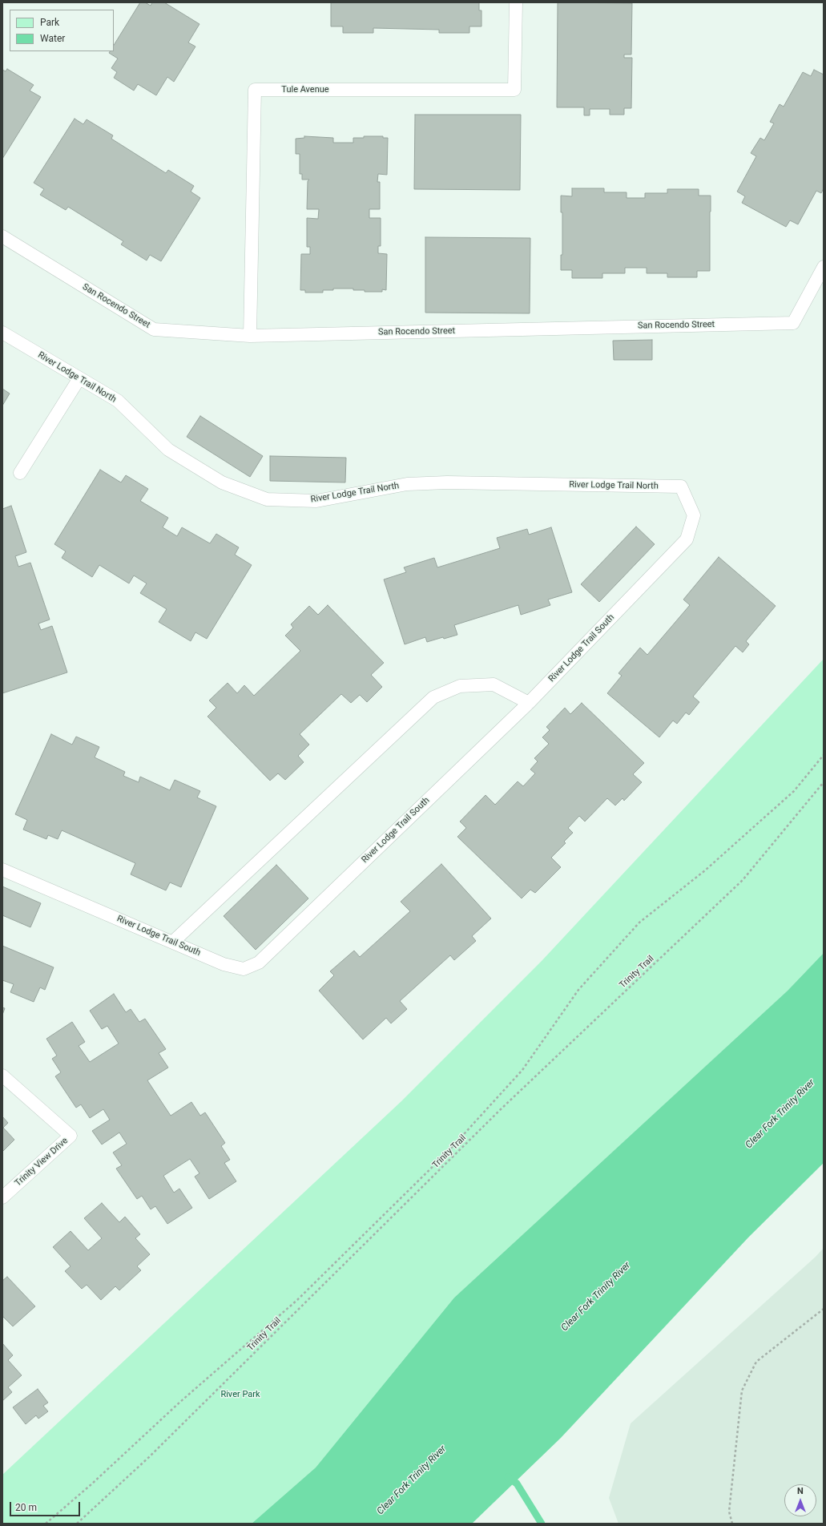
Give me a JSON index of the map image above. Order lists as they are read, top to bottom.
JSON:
{
  "streets": {
    "lane": [
      "Tule Avenue",
      "San Rocendo Street",
      "River Lodge Trail North",
      "River Lodge Trail South",
      "Trinity View Drive"
    ],
    "path": ["Trinity Trail"]
  },
  "crossings": [
    ["Tule Avenue", "San Rocendo Street"],
    ["River Lodge Trail North", "River Lodge Trail South"]
  ],
  "water": ["Clear Fork Trinity River"],
  "parks": ["River Park"],
  "legend": ["Park", "Water"],
  "scale_bar": "20 m",
  "north": "top"
}
